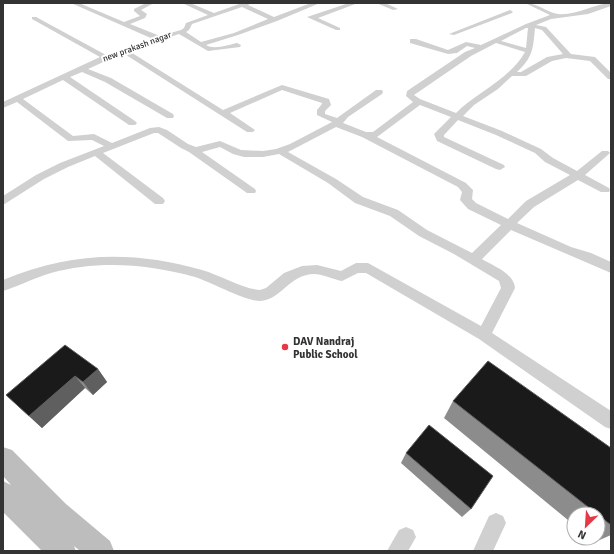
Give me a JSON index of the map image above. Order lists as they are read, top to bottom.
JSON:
{
  "streets": {
    "street": ["new prakash nagar"]
  },
  "places": ["DAV Nandraj Public School"],
  "north": "bottom left"
}
